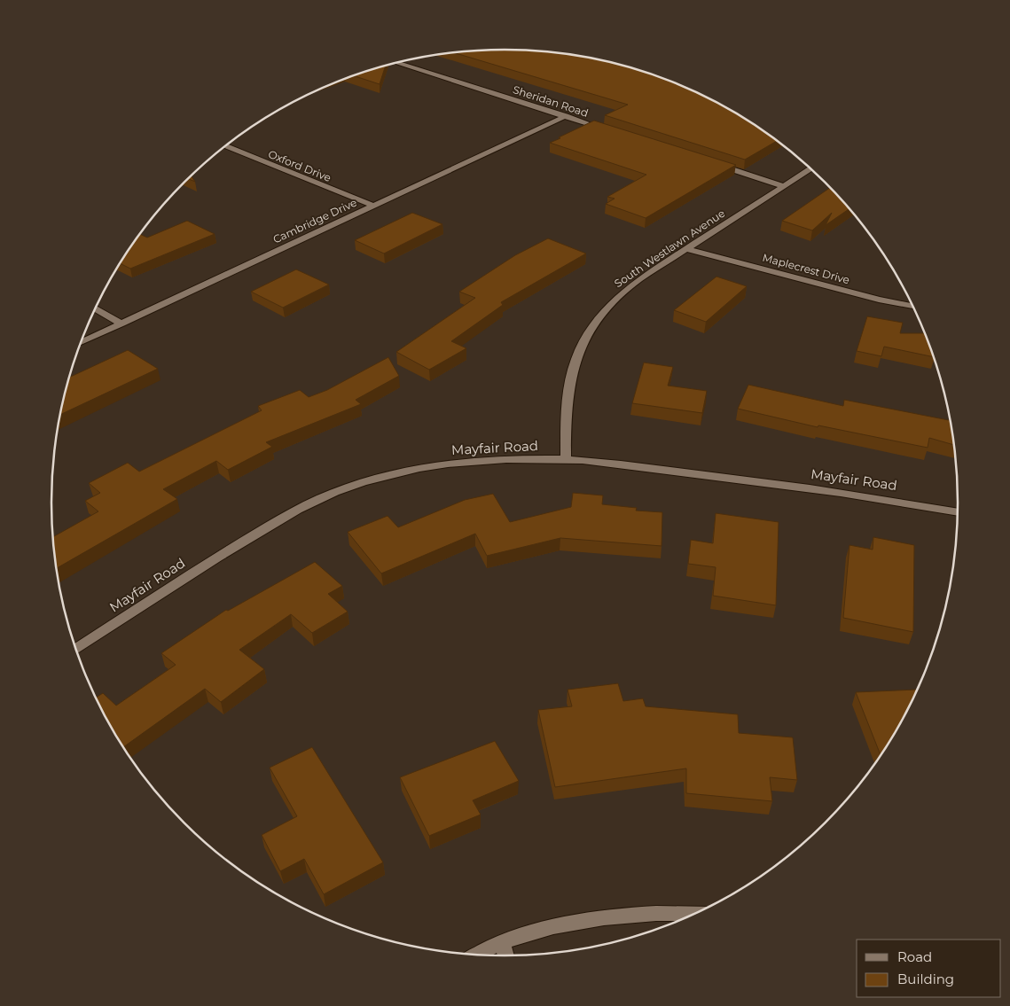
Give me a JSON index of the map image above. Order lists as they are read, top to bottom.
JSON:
{
  "streets": {
    "street": [
      "Sheridan Road",
      "Oxford Drive",
      "Cambridge Drive",
      "South Westlawn Avenue",
      "Maplecrest Drive",
      "Mayfair Road"
    ]
  },
  "crossings": [
    ["Sheridan Road", "Cambridge Drive"],
    ["Oxford Drive", "Cambridge Drive"],
    ["South Westlawn Avenue", "Maplecrest Drive"],
    ["South Westlawn Avenue", "Mayfair Road"]
  ],
  "legend": ["Road", "Building"]
}
